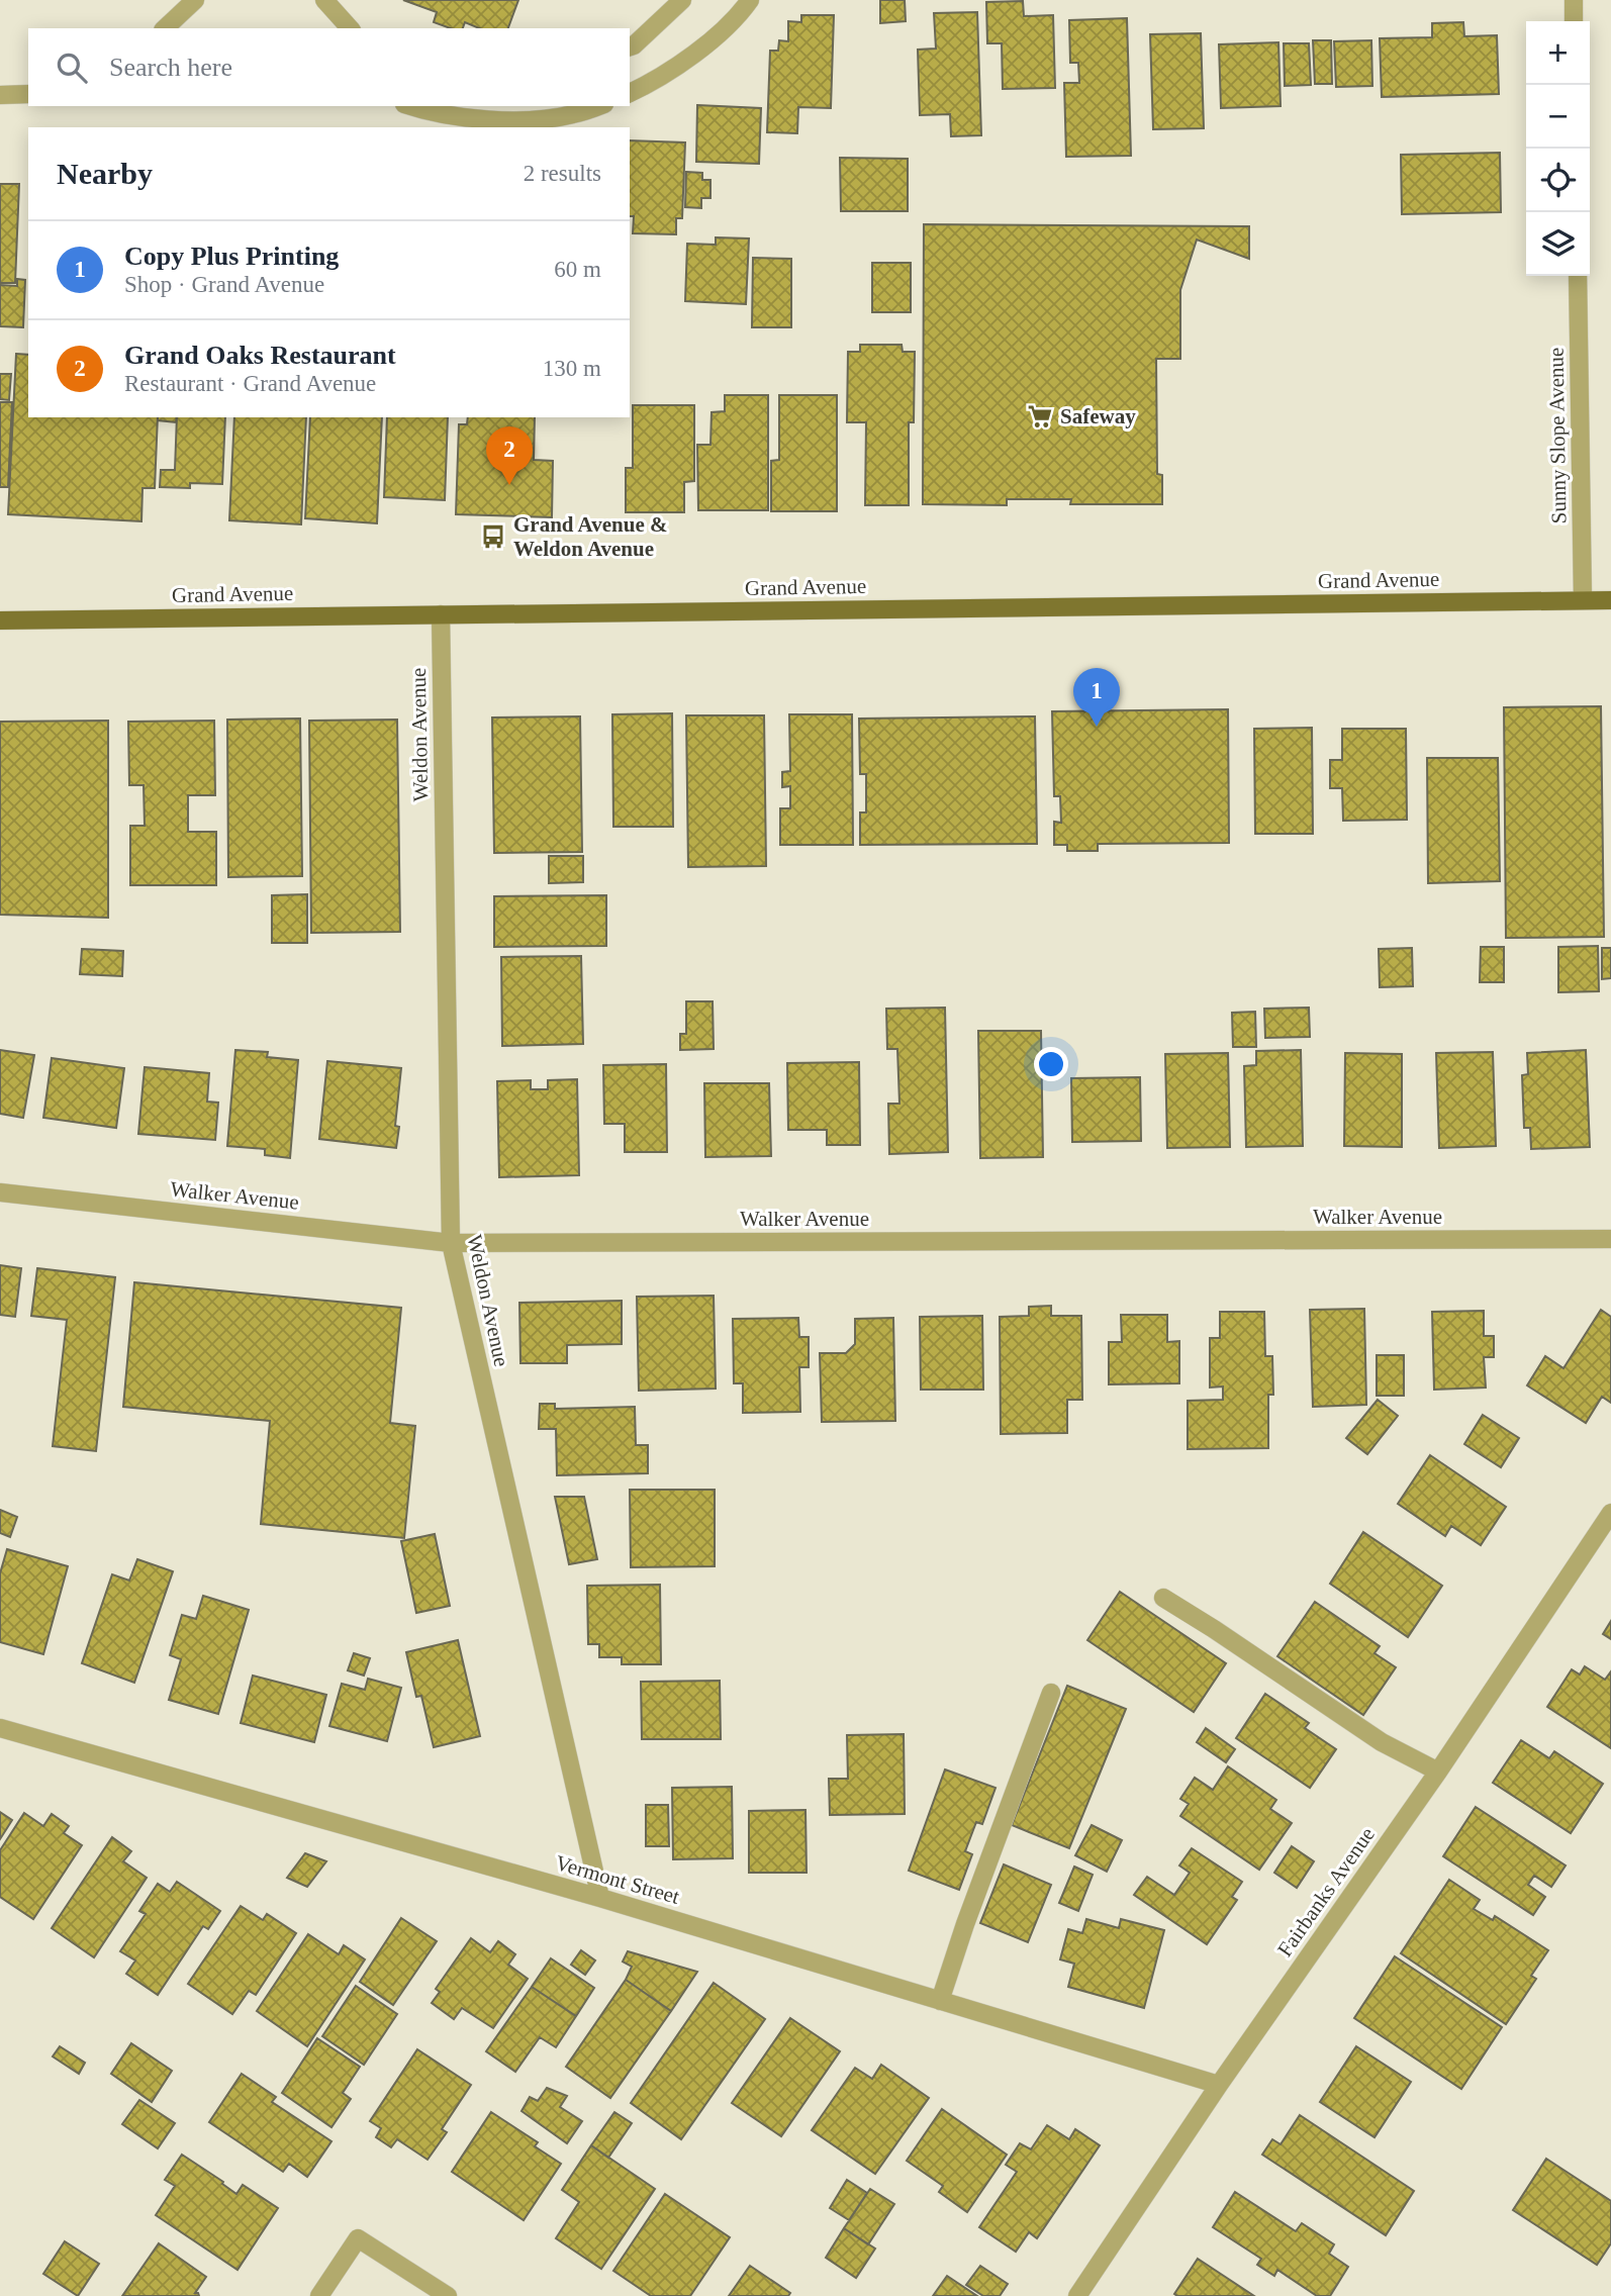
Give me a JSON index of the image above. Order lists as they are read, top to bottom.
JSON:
{
  "streets": {
    "main road": ["Grand Avenue"],
    "street": [
      "Sunny Slope Avenue",
      "Weldon Avenue",
      "Walker Avenue",
      "Vermont Street",
      "Fairbanks Avenue"
    ]
  },
  "crossings": [
    ["Sunny Slope Avenue", "Grand Avenue"],
    ["Grand Avenue", "Weldon Avenue"],
    ["Weldon Avenue", "Walker Avenue"],
    ["Weldon Avenue", "Vermont Street"],
    ["Vermont Street", "Fairbanks Avenue"]
  ],
  "places": {
    "supermarket": ["Safeway"],
    "bus stop": ["Grand Avenue & Weldon Avenue"]
  },
  "page": {
    "map_buttons": ["+", "−"],
    "search": "Search here",
    "heading": ["Nearby", "2 results"],
    "list": [
      {
        "mark": "1",
        "name": "Copy Plus Printing",
        "note": "Shop · Grand Avenue",
        "value": "60 m"
      },
      {
        "mark": "2",
        "name": "Grand Oaks Restaurant",
        "note": "Restaurant · Grand Avenue",
        "value": "130 m"
      }
    ],
    "pins": ["2", "1"]
  }
}
